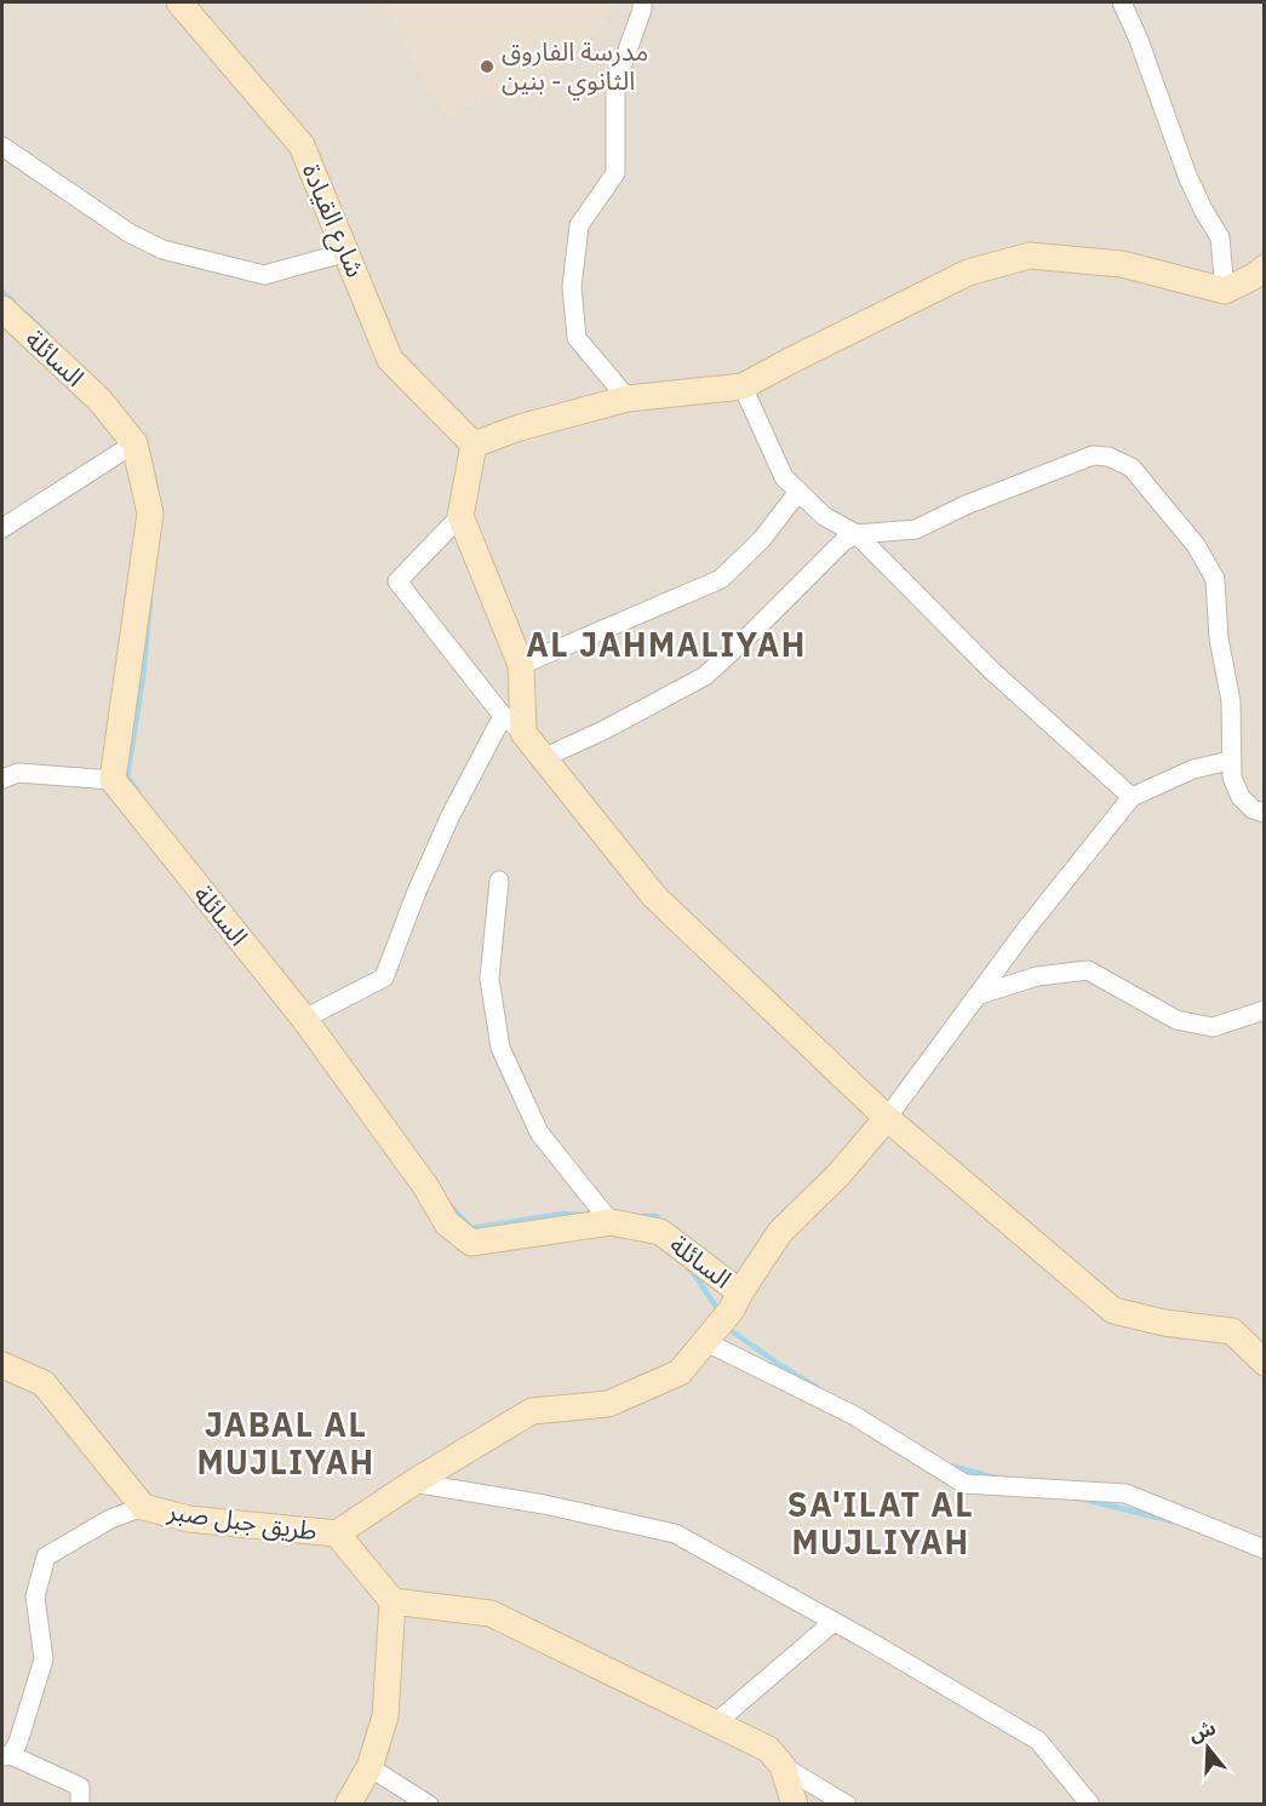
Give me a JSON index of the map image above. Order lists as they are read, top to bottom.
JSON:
{
  "streets": {
    "street": ["شارع القيادة", "السائلة", "طريق جبل صبر"]
  },
  "districts": ["AL JAHMALIYAH", "JABAL AL MUJLIYAH", "SA'ILAT AL MUJLIYAH"],
  "places": ["مدرسة الفاروق الثانوي - بنين"],
  "north": "top"
}
